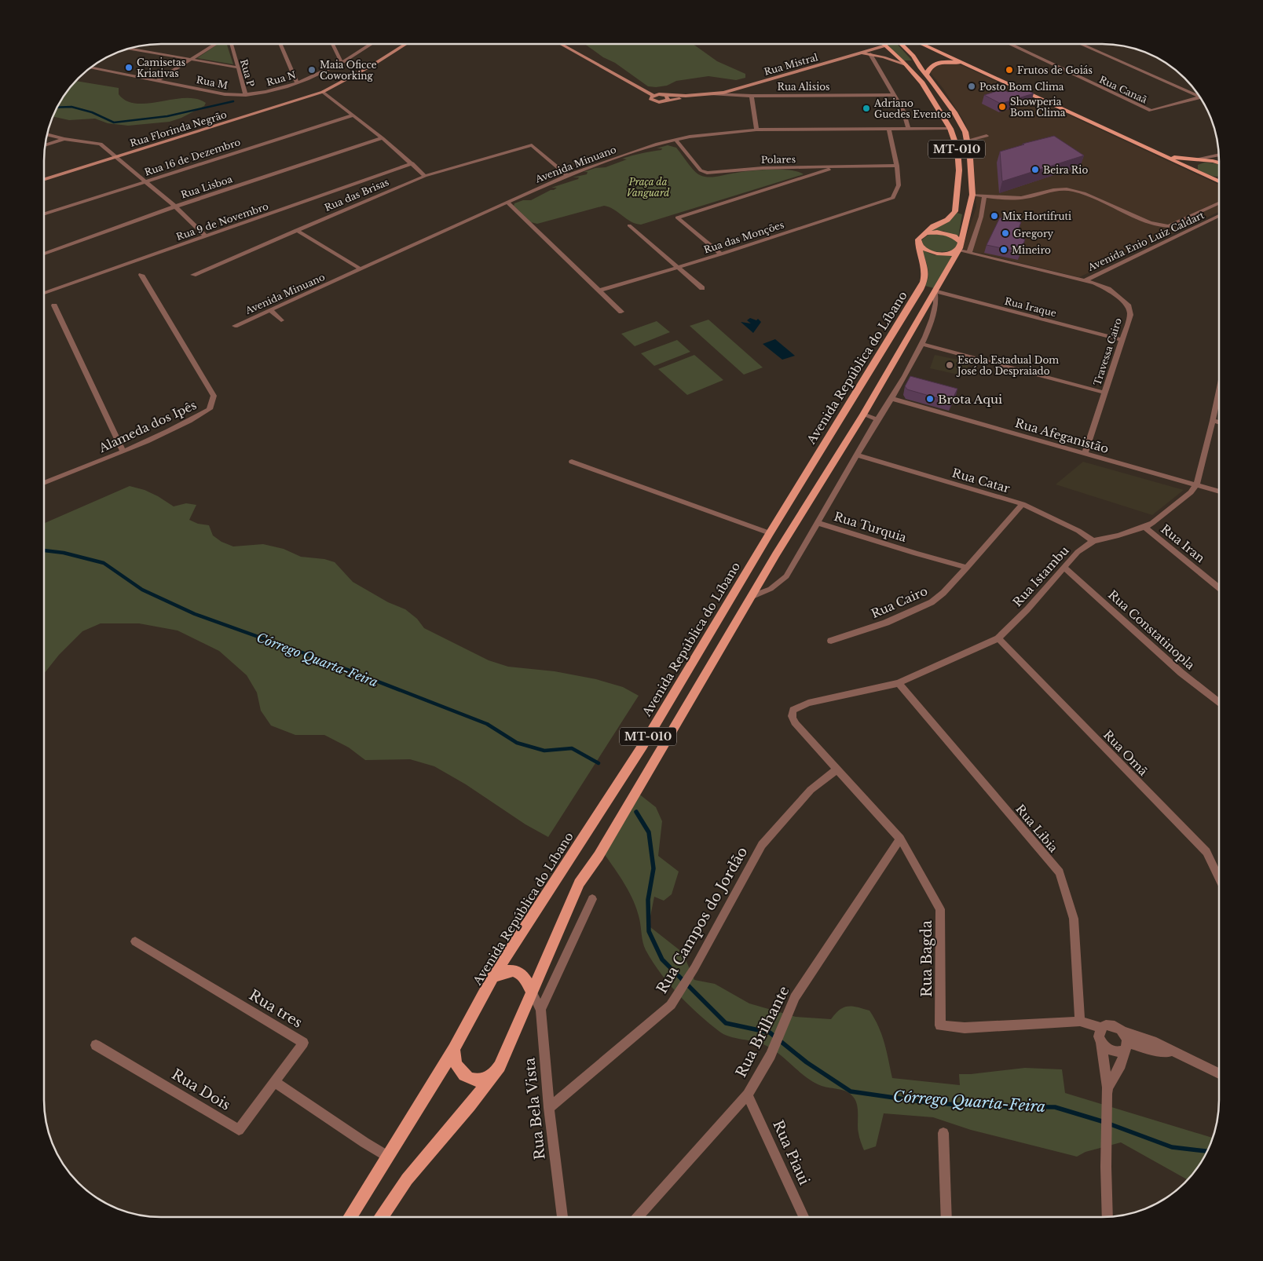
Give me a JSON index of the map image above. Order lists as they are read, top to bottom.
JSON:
{
  "streets": {
    "main road": ["MT-010", "Avenida República do Líbano"],
    "street": [
      "Rua Mistral",
      "Rua P",
      "Rua N",
      "Rua M",
      "Rua Alisios",
      "Rua Canaã",
      "Rua Florinda Negrão",
      "Rua 16 de Dezembro",
      "Polares",
      "Avenida Minuano",
      "Rua Lisboa",
      "Rua das Brisas",
      "Rua 9 de Novembro",
      "Rua das Monções",
      "Avenida Enio Luiz Caldart",
      "Rua Iraque",
      "Travessa Cairo",
      "Alameda dos Ipês",
      "Rua Afeganistão",
      "Rua Catar",
      "Rua Turquia",
      "Rua Iran",
      "Rua Istambu",
      "Rua Cairo",
      "Rua Constatinopla",
      "Rua Omã",
      "Rua Libia",
      "Rua Campos do Jordão",
      "Rua Bagda",
      "Rua tres",
      "Rua Brilhante",
      "Rua Dois",
      "Rua Bela Vista",
      "Rua Piaui"
    ]
  },
  "crossings": [
    ["Rua Mistral", "Rua Alisios"],
    ["Rua Mistral", "MT-010"],
    ["Rua P", "Rua N"],
    ["Rua P", "Rua M"],
    ["Rua N", "Rua M"],
    ["MT-010", "Avenida Minuano"],
    ["MT-010", "Avenida Enio Luiz Caldart"],
    ["MT-010", "Rua Iraque"],
    ["MT-010", "Avenida República do Líbano"],
    ["MT-010", "Rua Bela Vista"],
    ["Polares", "Avenida Minuano"],
    ["Polares", "Rua das Monções"],
    ["Avenida Minuano", "Rua das Brisas"],
    ["Avenida Enio Luiz Caldart", "Travessa Cairo"],
    ["Rua Iraque", "Travessa Cairo"],
    ["Travessa Cairo", "Rua Afeganistão"],
    ["Rua Afeganistão", "Rua Istambu"],
    ["Rua Catar", "Rua Istambu"],
    ["Rua Turquia", "Rua Cairo"],
    ["Rua Iran", "Rua Istambu"],
    ["Rua Istambu", "Rua Constatinopla"],
    ["Rua Istambu", "Rua Omã"],
    ["Rua Istambu", "Rua Libia"],
    ["Rua Istambu", "Rua Bagda"],
    ["Rua Libia", "Rua Bagda"],
    ["Rua Campos do Jordão", "Rua Bagda"],
    ["Rua Campos do Jordão", "Rua Bela Vista"],
    ["Rua Bagda", "Rua Brilhante"],
    ["Rua tres", "Rua Dois"],
    ["Rua Brilhante", "Rua Piaui"]
  ],
  "water": ["Córrego Quarta-Feira"],
  "parks": ["Praça da Vanguard"],
  "places": [
    "Camisetas Kriativas",
    "Maia Oficce Coworking",
    "Frutos de Goiás",
    "Posto Bom Clima",
    "Showperia Bom Clima",
    "Adriano Guedes Eventos",
    "Beira Rio",
    "Mix Hortifruti",
    "Gregory",
    "Mineiro",
    "Escola Estadual Dom José do Despraiado",
    "Brota Aqui"
  ]
}
